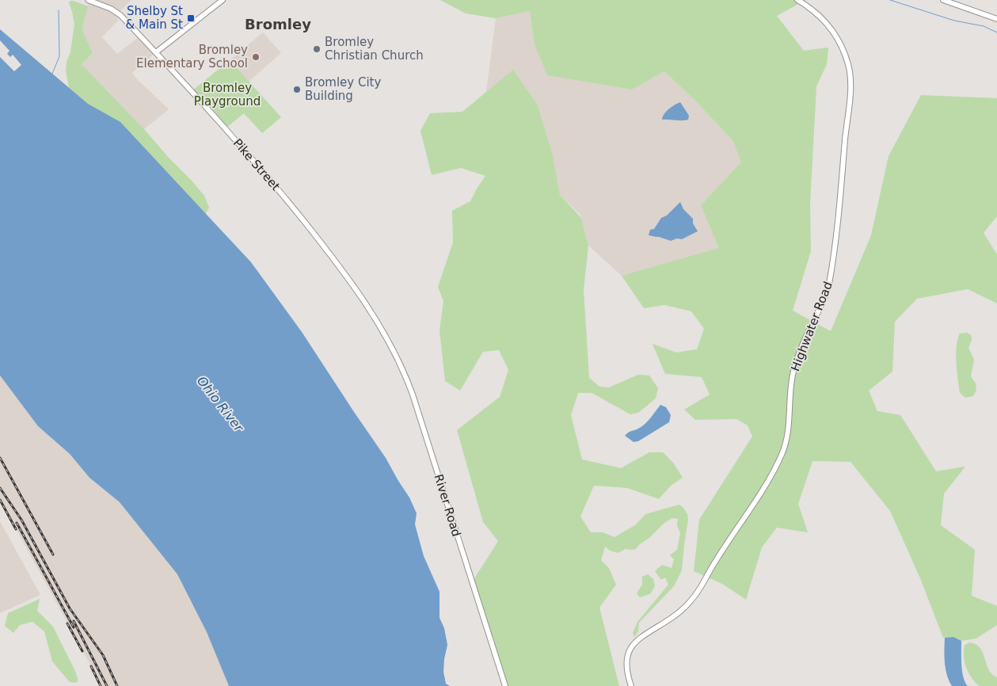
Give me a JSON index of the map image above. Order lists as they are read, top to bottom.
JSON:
{
  "streets": {
    "street": ["Pike Street", "Highwater Road", "River Road"]
  },
  "crossings": [
    ["Pike Street", "River Road"]
  ],
  "districts": ["Bromley"],
  "water": ["Ohio River"],
  "parks": ["Bromley Playground"],
  "places": {
    "transit": ["Shelby St & Main St"],
    "other": ["Bromley Christian Church", "Bromley Elementary School", "Bromley City Building"]
  }
}
